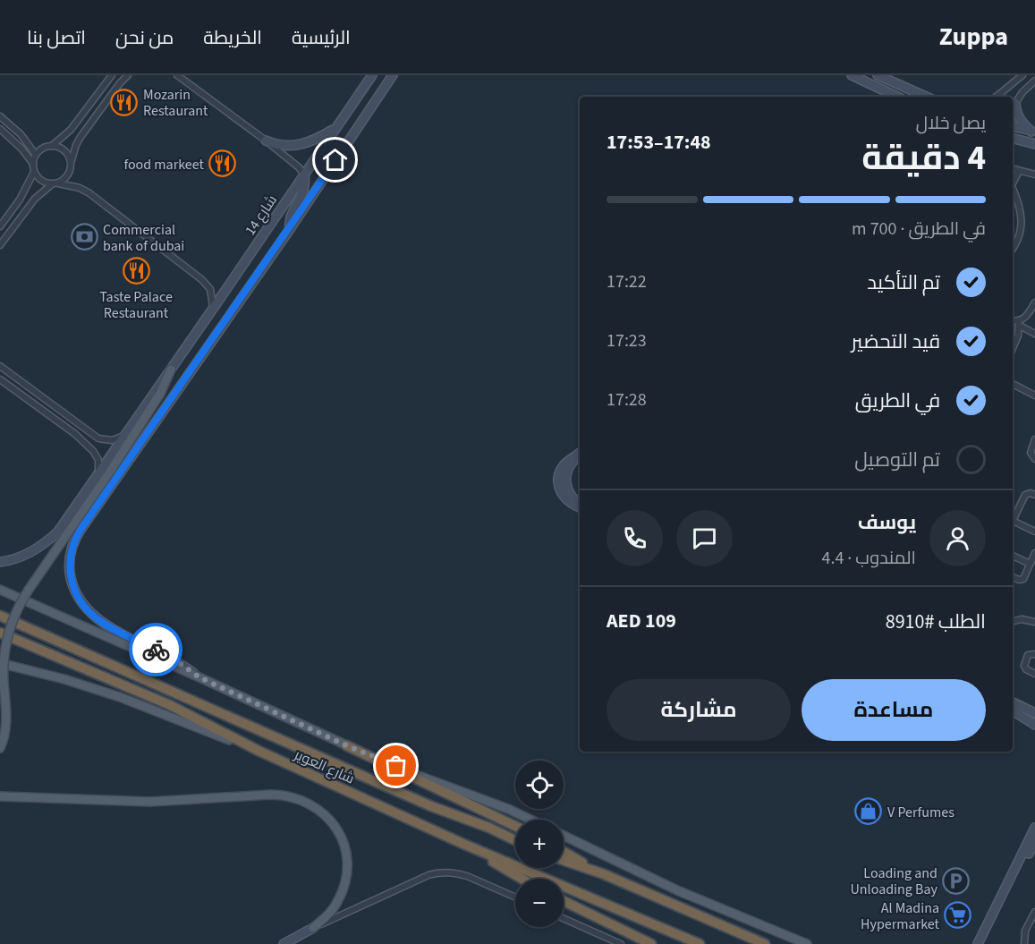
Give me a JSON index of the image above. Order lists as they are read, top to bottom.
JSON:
{
  "streets": {
    "highway": ["شارع العوير"],
    "main road": ["شارع 14"]
  },
  "places": {
    "restaurant": ["Mozarin Restaurant", "food markeet", "Taste Palace Restaurant"],
    "bank": ["Commercial bank of dubai"],
    "shop": ["V Perfumes"],
    "parking": ["Loading and Unloading Bay"],
    "supermarket": ["Al Madina Hypermarket"]
  },
  "page": {
    "header": "Zuppa",
    "nav": [
      "الرئيسية",
      "الخريطة",
      "من نحن",
      "اتصل بنا"
    ],
    "heading": ["4 دقيقة", "يصل خلال", "17:48–17:53"],
    "panel": [
      "يوسف",
      "المندوب · 4.4",
      "الطلب #8910",
      "AED 109"
    ],
    "bar": "في الطريق · 700 m",
    "list": [
      ["تم التأكيد", "17:22"],
      ["قيد التحضير", "17:23"],
      ["في الطريق", "17:28"],
      "تم التوصيل"
    ],
    "buttons": ["مساعدة", "مشاركة"],
    "map_buttons": ["+", "−"]
  }
}
